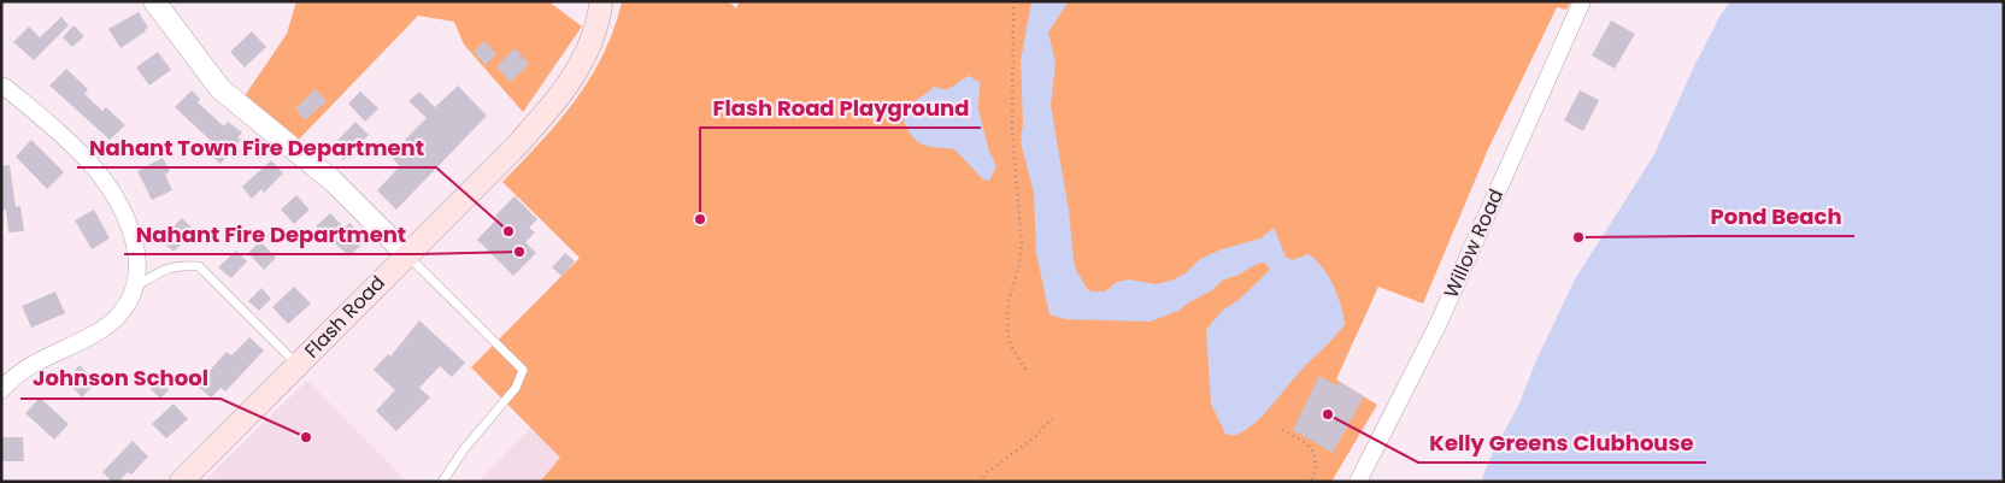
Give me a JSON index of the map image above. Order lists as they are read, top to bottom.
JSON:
{
  "streets": {
    "main road": ["Flash Road"],
    "street": ["Willow Road"]
  },
  "places": [
    "Flash Road Playground",
    "Nahant Town Fire Department",
    "Pond Beach",
    "Nahant Fire Department",
    "Kelly Greens Clubhouse",
    "Johnson School"
  ]
}
